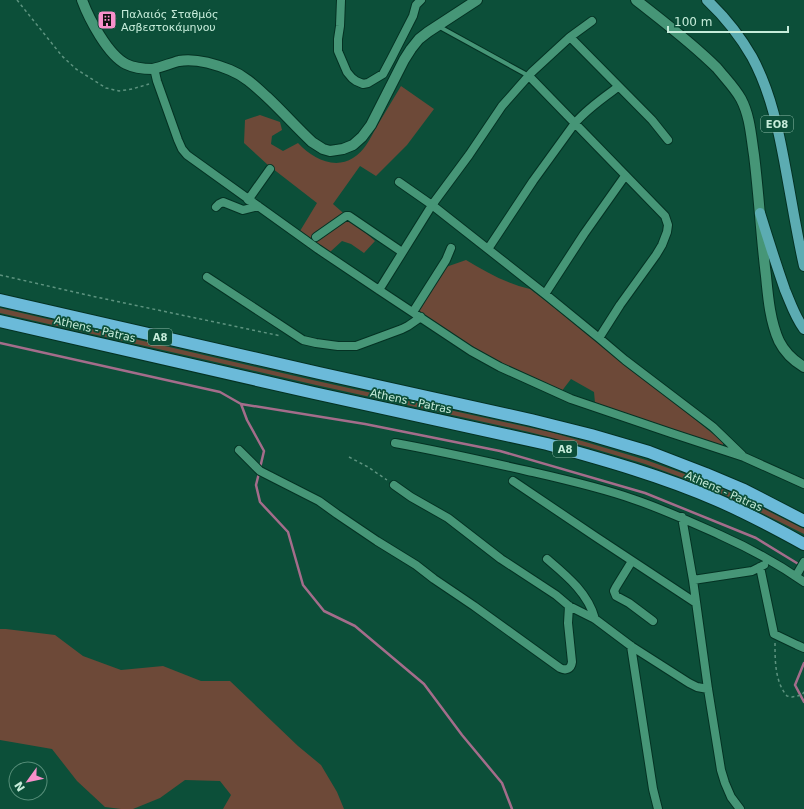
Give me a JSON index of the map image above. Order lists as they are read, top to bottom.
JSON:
{
  "streets": {
    "highway": ["Athens - Patras", "Α8"],
    "main road": ["ΕΟ8"]
  },
  "places": {
    "building": ["Παλαιός Σταθμός Ασβεστοκάμηνου"]
  },
  "scale_bar": "100 m",
  "north": "bottom left"
}
